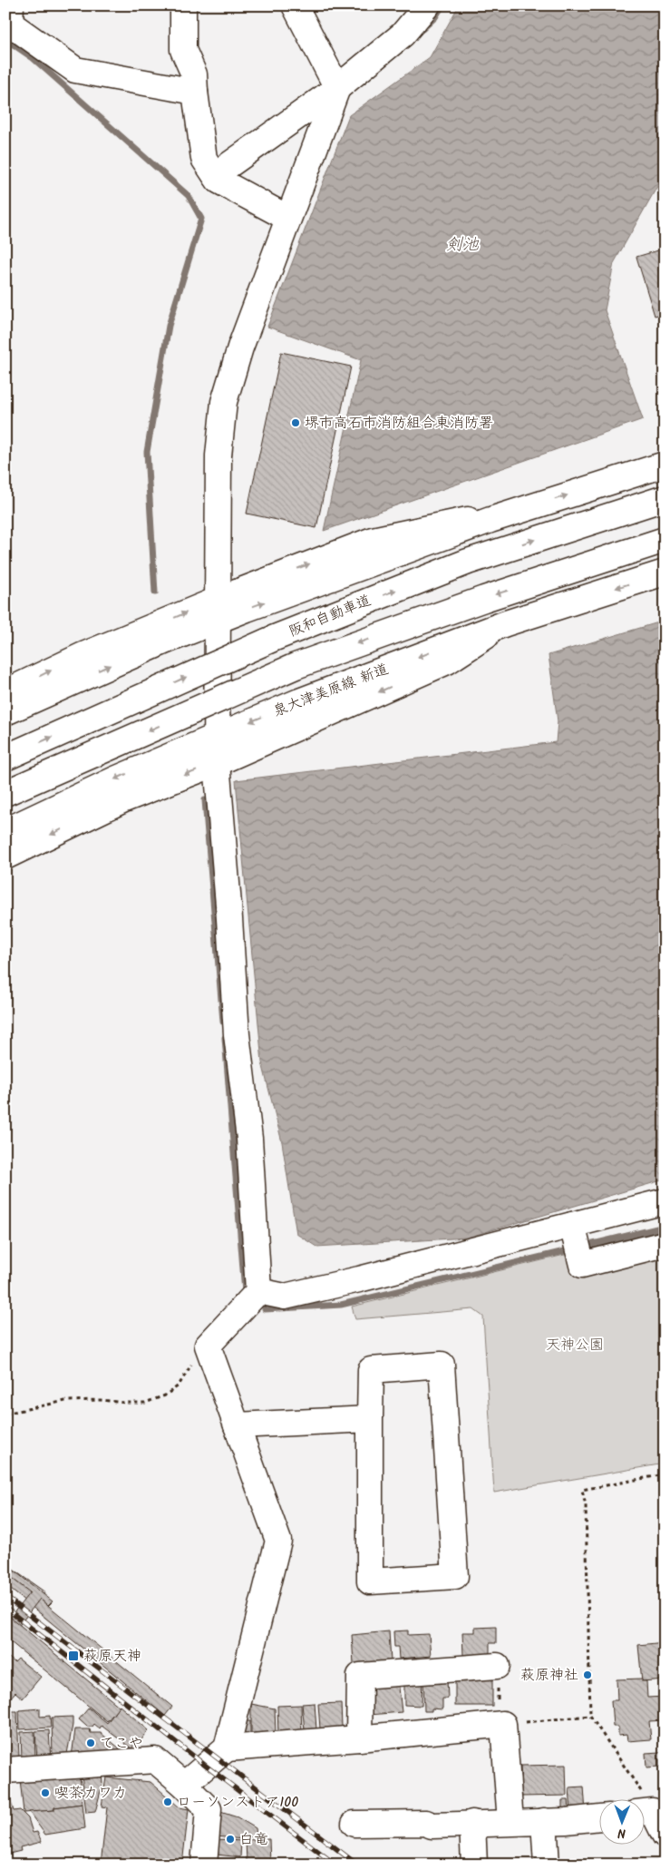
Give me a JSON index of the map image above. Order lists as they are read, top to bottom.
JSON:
{
  "streets": {
    "main road": ["阪和自動車道", "泉大津美原線 新道"]
  },
  "water": ["剣池"],
  "parks": ["天神公園"],
  "places": {
    "other": [
      "堺市高石市消防組合東消防署",
      "萩原神社",
      "てこや",
      "喫茶カワカ",
      "ローソンストア100",
      "白竜"
    ],
    "transit": ["萩原天神"]
  },
  "north": "bottom"
}
